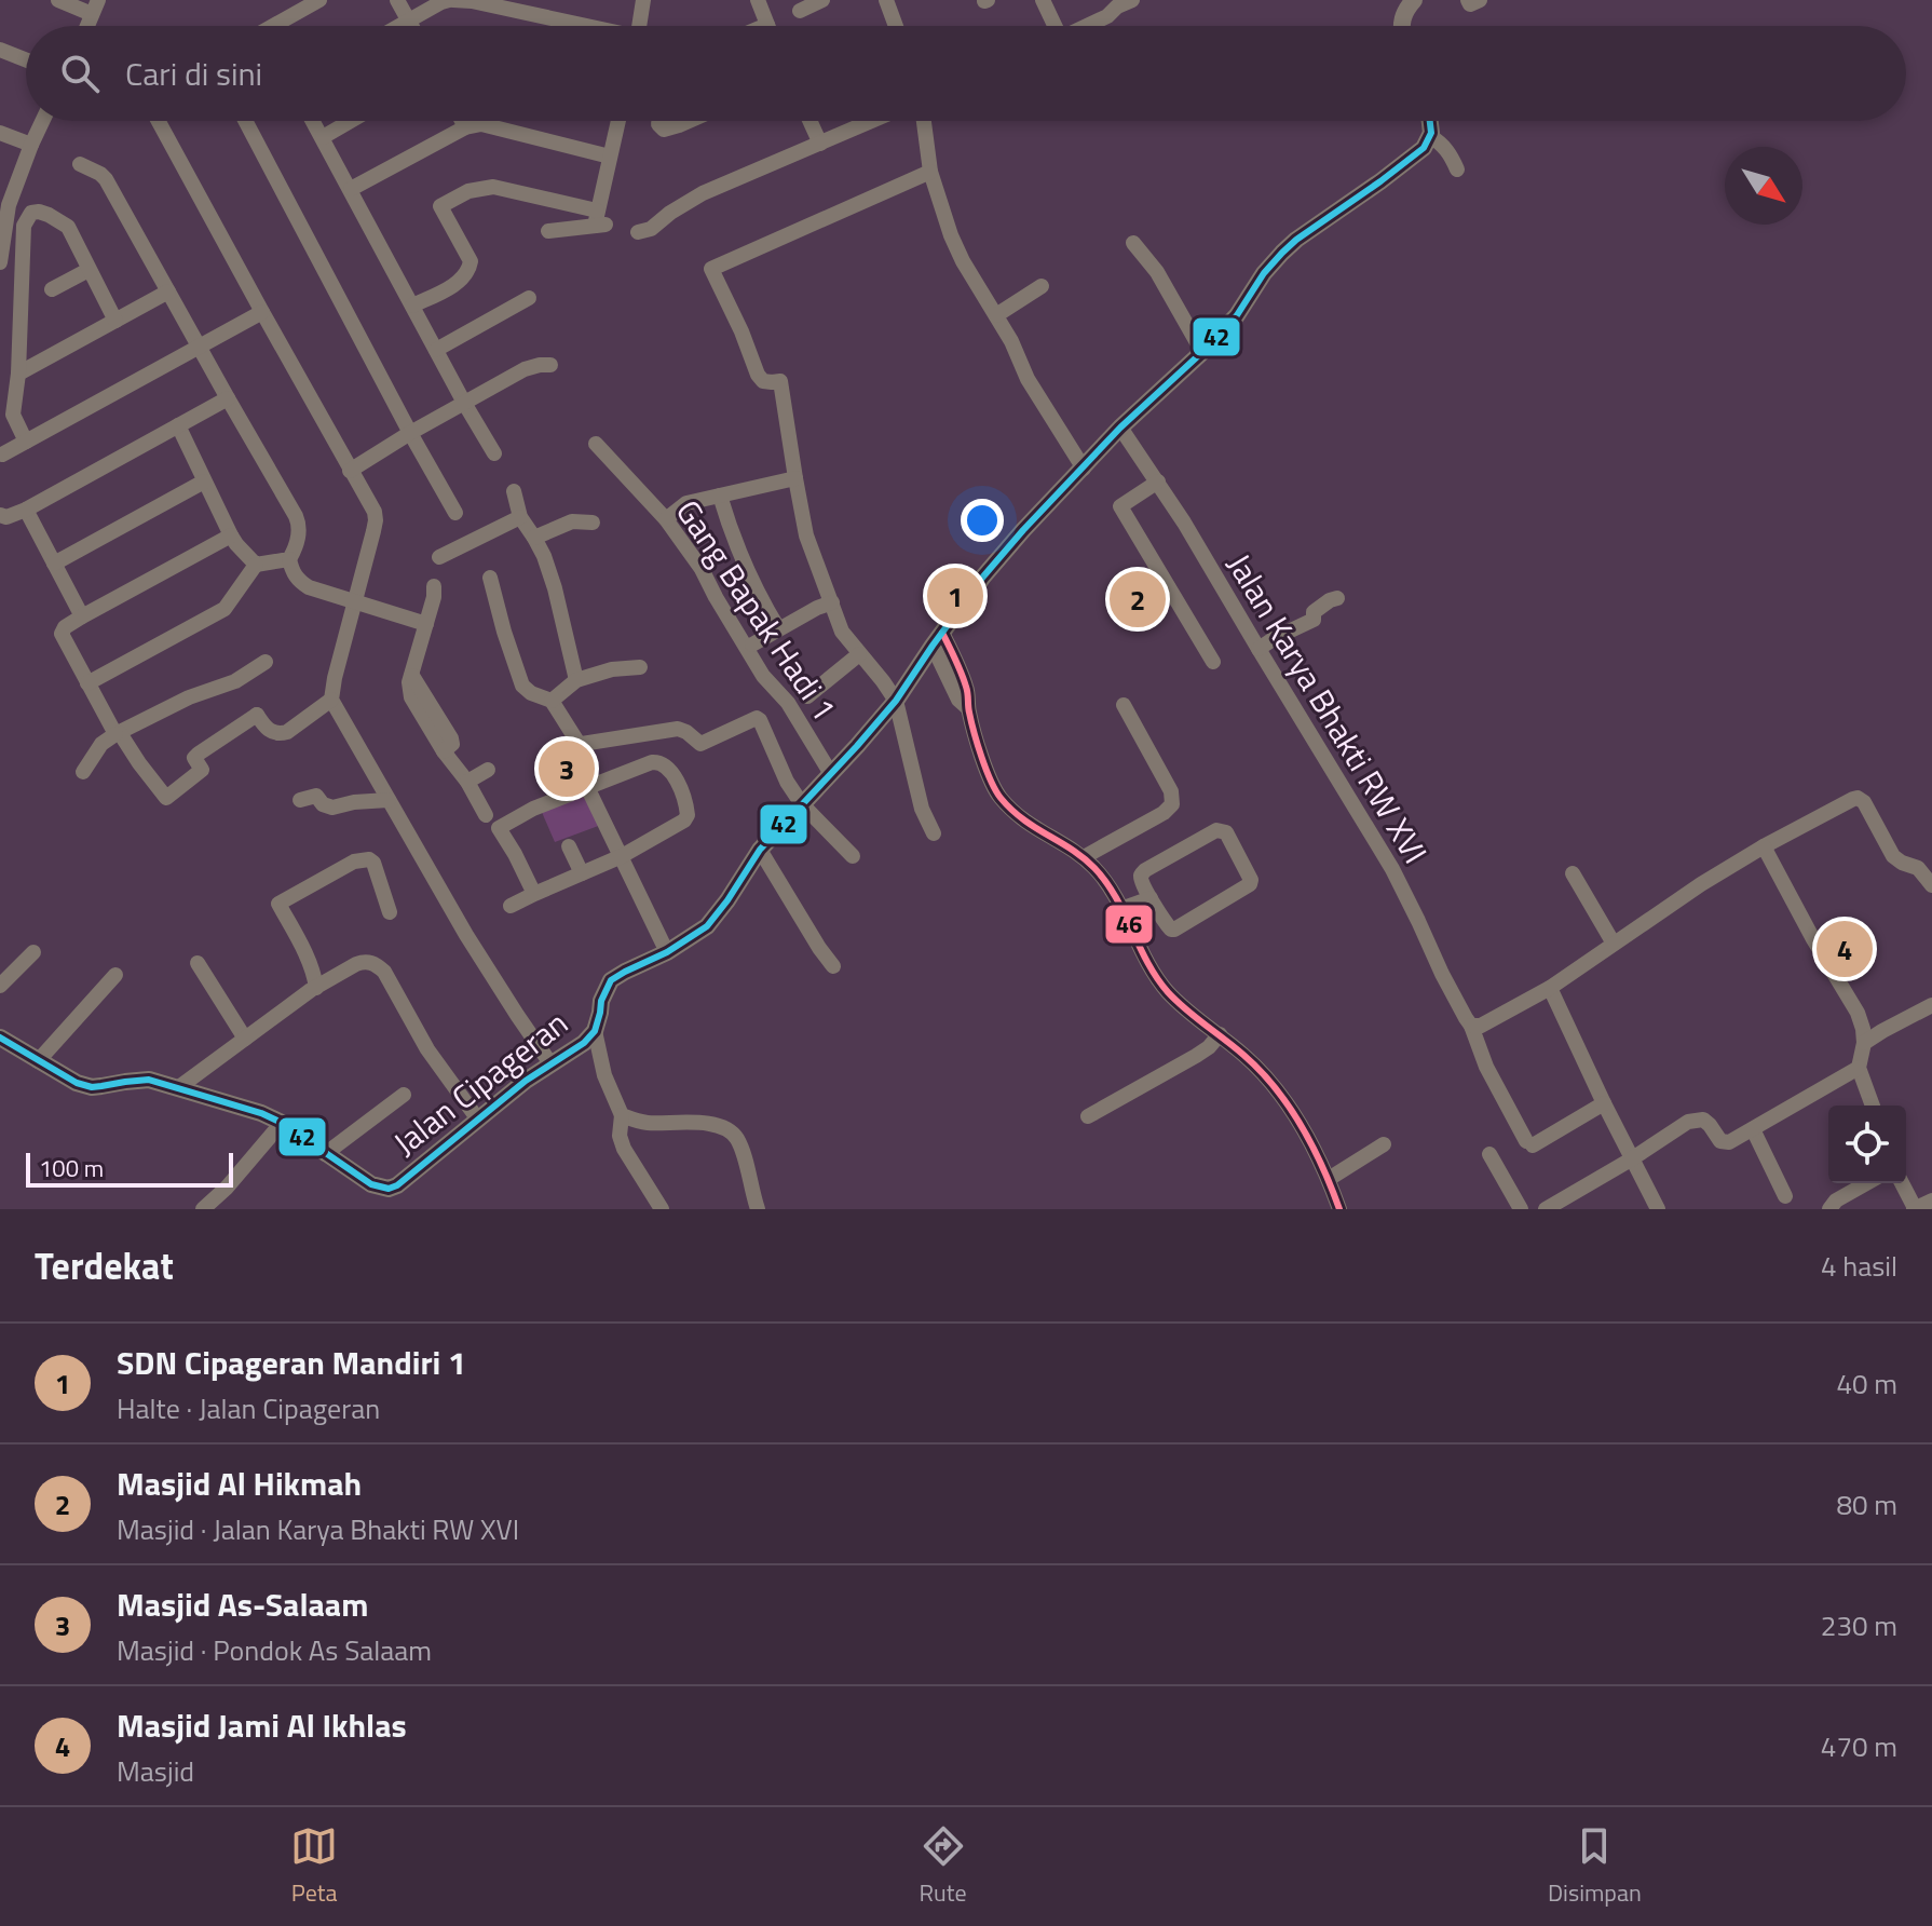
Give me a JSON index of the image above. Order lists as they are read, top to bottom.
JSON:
{
  "streets": {
    "street": ["Gang Bapak Hadi 1", "Jalan Karya Bhakti RW XVI", "Jalan Cipageran"]
  },
  "crossings": [
    ["Gang Bapak Hadi 1", "Jalan Cipageran"],
    ["Jalan Karya Bhakti RW XVI", "Jalan Cipageran"]
  ],
  "lines": ["transit line 42", "transit line 46"],
  "scale_bar": "100 m",
  "north": "bottom right",
  "page": {
    "search": "Cari di sini",
    "pins": [
      "1",
      "2",
      "3",
      "4"
    ],
    "scale": "100 m",
    "heading": ["Terdekat", "4 hasil"],
    "list": [
      {
        "mark": "1",
        "name": "SDN Cipageran Mandiri 1",
        "note": "Halte · Jalan Cipageran",
        "value": "40 m"
      },
      {
        "mark": "2",
        "name": "Masjid Al Hikmah",
        "note": "Masjid · Jalan Karya Bhakti RW XVI",
        "value": "80 m"
      },
      {
        "mark": "3",
        "name": "Masjid As-Salaam",
        "note": "Masjid · Pondok As Salaam",
        "value": "230 m"
      },
      {
        "mark": "4",
        "name": "Masjid Jami Al Ikhlas",
        "note": "Masjid",
        "value": "470 m"
      }
    ],
    "nav": ["Peta", "Rute", "Disimpan"]
  }
}
